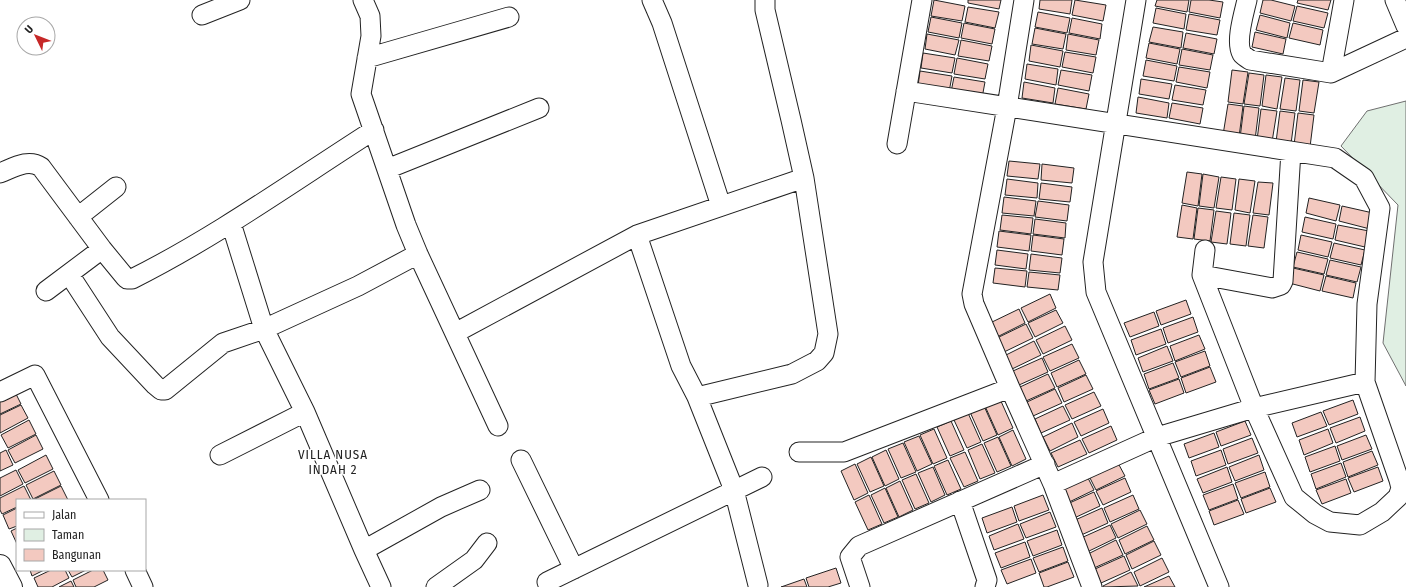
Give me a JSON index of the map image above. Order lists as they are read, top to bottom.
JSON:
{
  "districts": ["VILLA NUSA INDAH 2"],
  "legend": ["Jalan", "Taman", "Bangunan"],
  "north": "top left"
}
